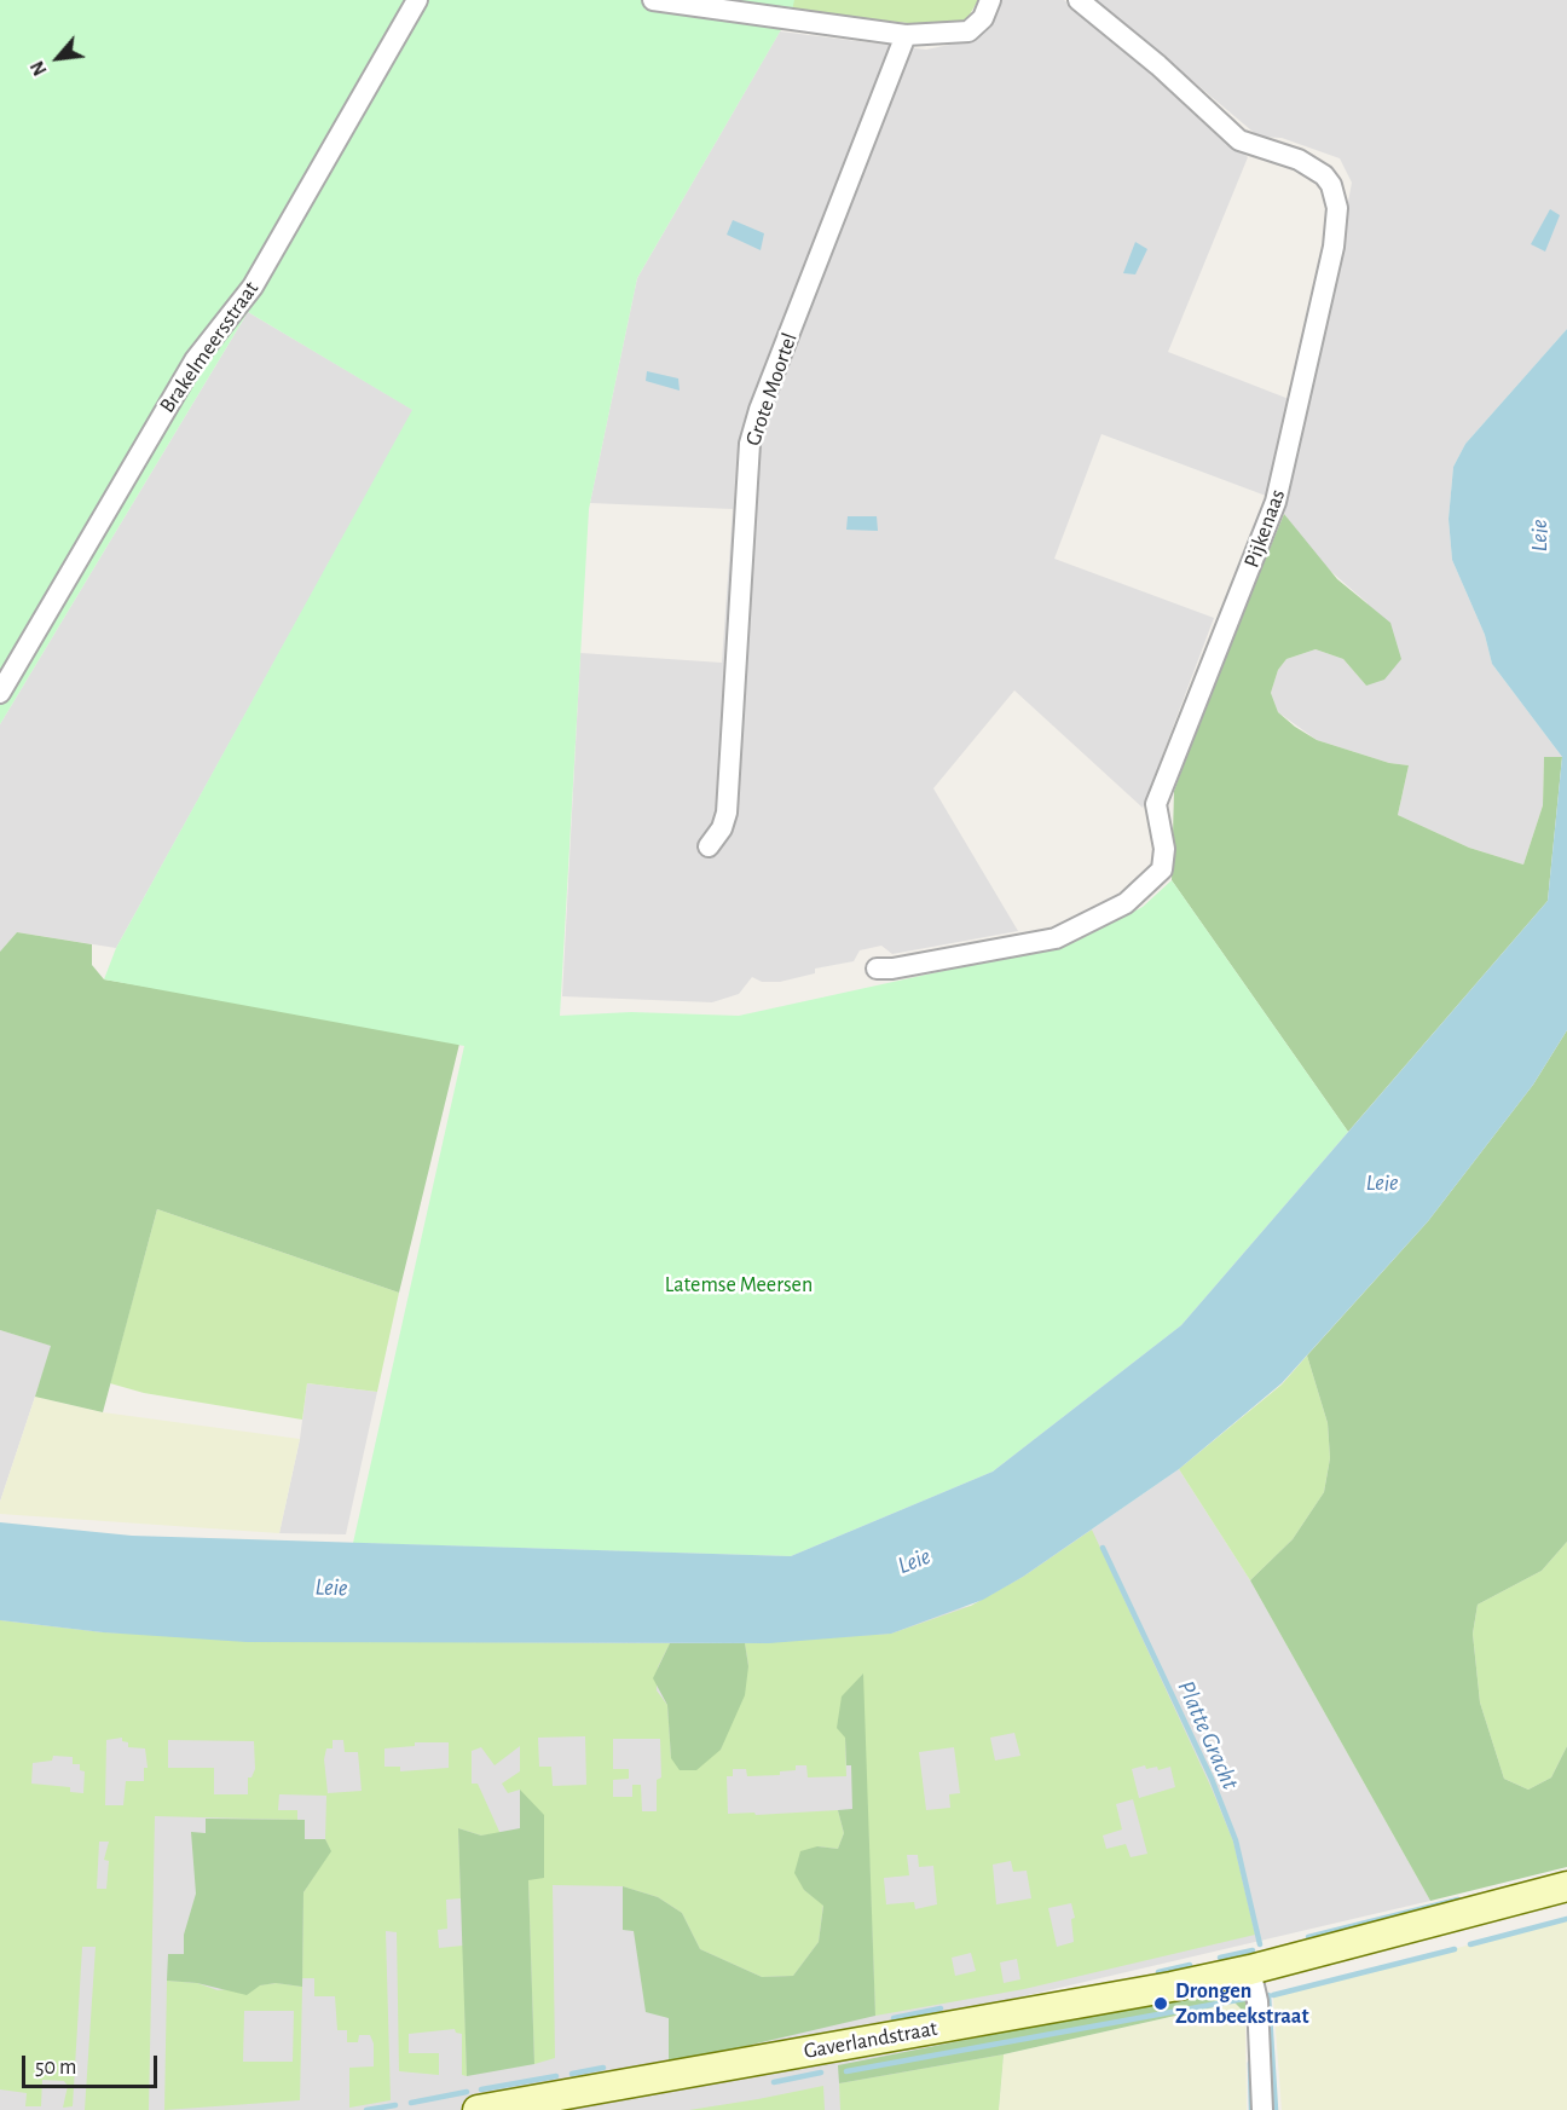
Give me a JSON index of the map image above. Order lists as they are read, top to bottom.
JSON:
{
  "streets": {
    "main road": ["Gaverlandstraat"],
    "street": ["Brakelmeersstraat", "Grote Moortel", "Pijkenaas"]
  },
  "water": ["Leie", "Platte Gracht"],
  "parks": ["Latemse Meersen"],
  "places": ["Drongen Zombeekstraat"],
  "scale_bar": "50 m",
  "north": "bottom left"
}
